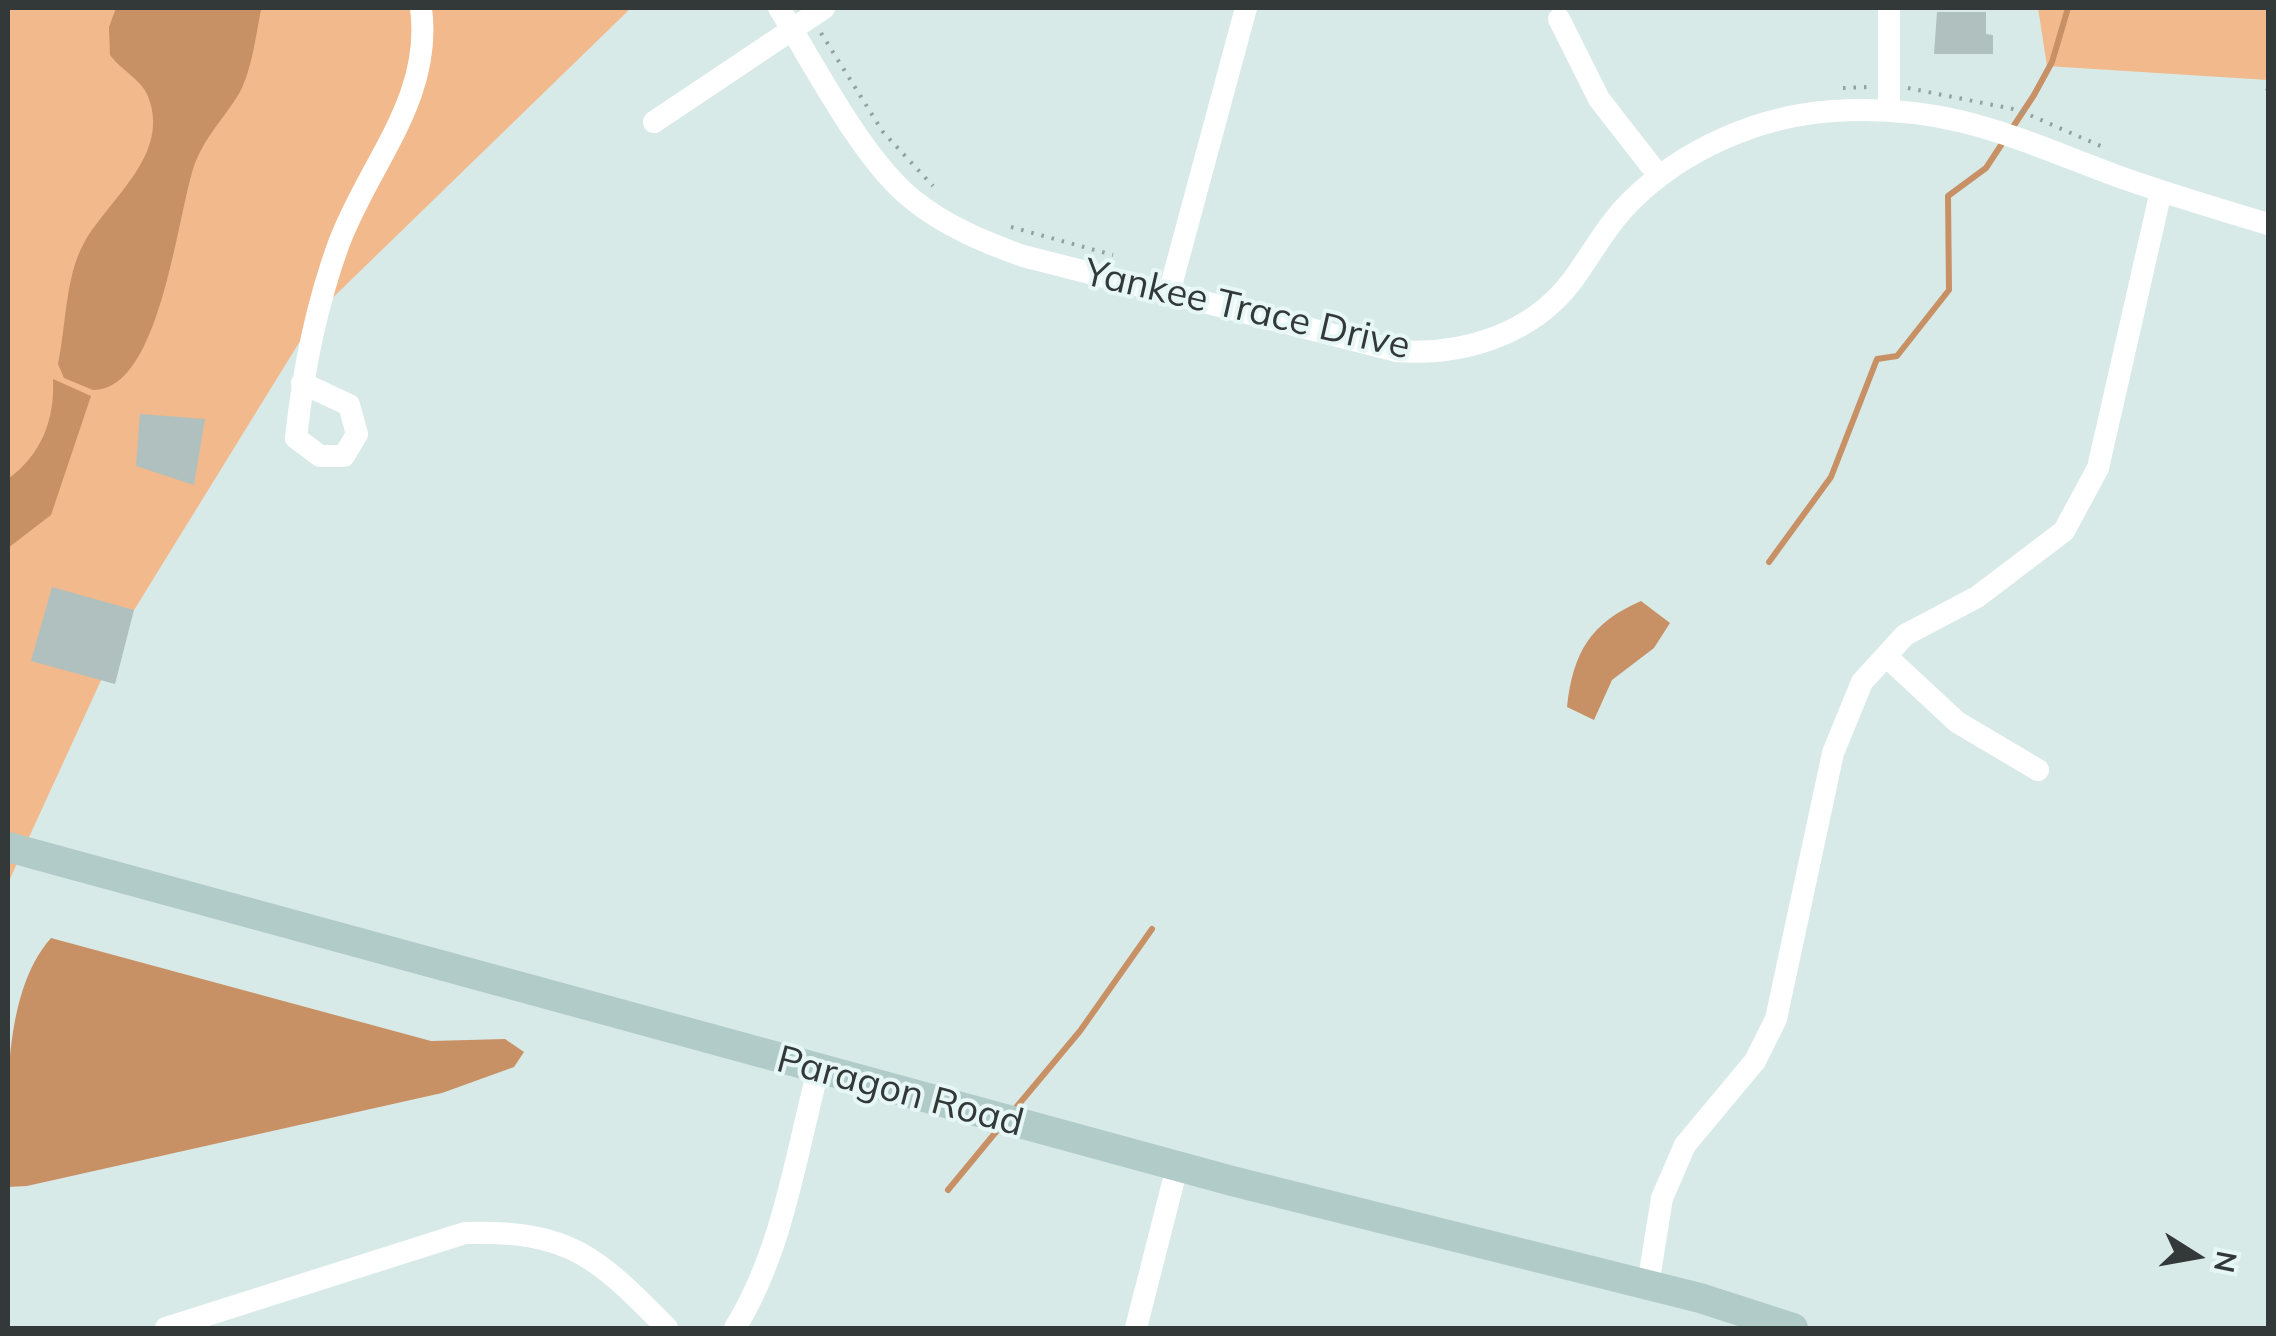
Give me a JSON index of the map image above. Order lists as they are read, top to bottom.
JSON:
{
  "streets": {
    "street": ["Yankee Trace Drive", "Paragon Road"]
  },
  "north": "right"
}
